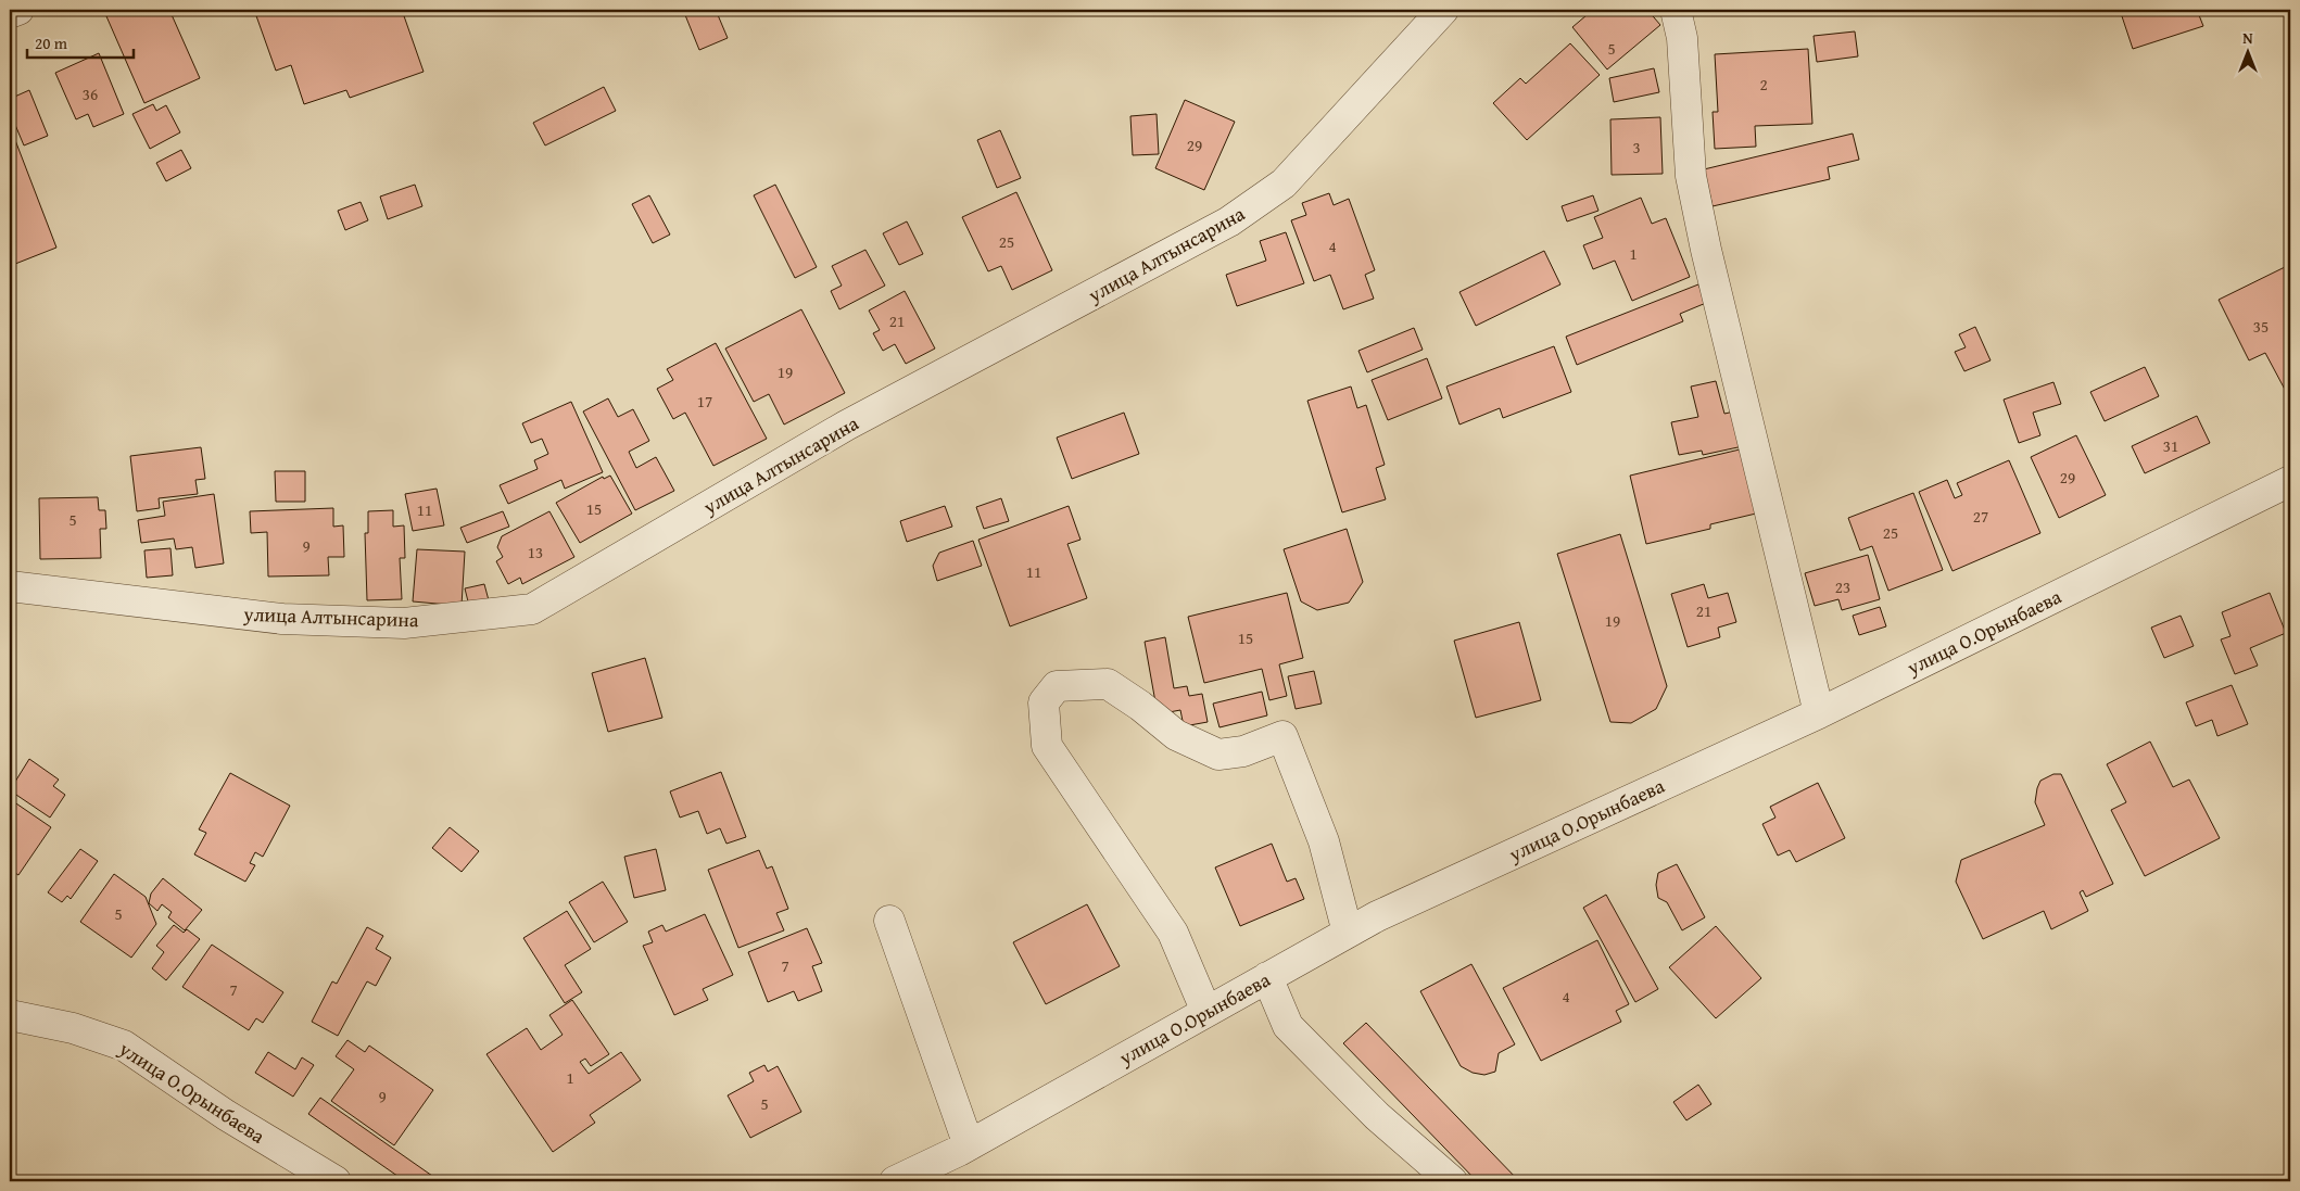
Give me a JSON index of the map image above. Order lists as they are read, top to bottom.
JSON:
{
  "streets": {
    "street": ["улица Алтынсарина", "улица О.Орынбаева"]
  },
  "house_numbers": [
    "5",
    "2",
    "36",
    "29",
    "3",
    "25",
    "4",
    "1",
    "21",
    "35",
    "19",
    "17",
    "31",
    "29",
    "15",
    "11",
    "27",
    "5",
    "25",
    "9",
    "13",
    "11",
    "23",
    "21",
    "19",
    "15",
    "5",
    "7",
    "7",
    "4",
    "1",
    "9",
    "5"
  ],
  "scale_bar": "20 m",
  "north": "top"
}
